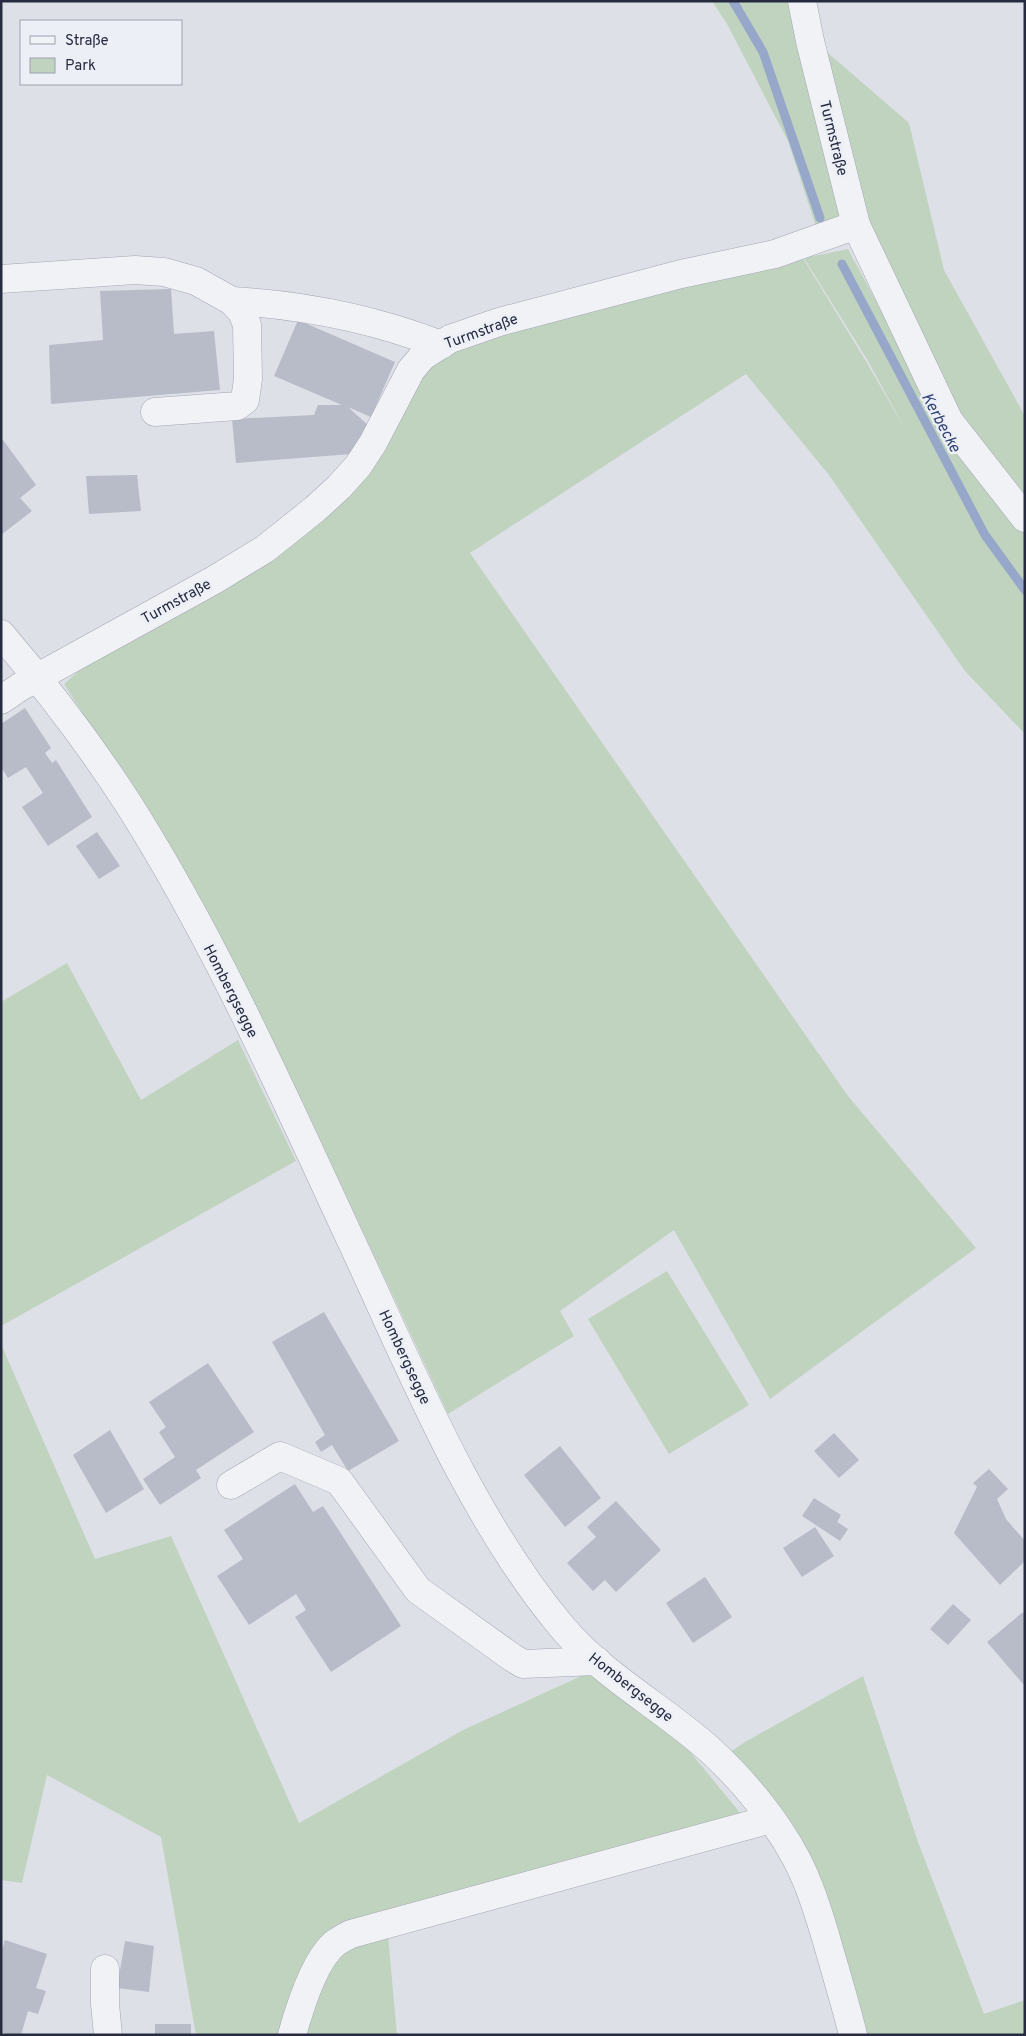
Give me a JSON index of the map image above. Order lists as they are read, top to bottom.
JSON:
{
  "streets": {
    "street": ["Turmstraße", "Hombergsegge"]
  },
  "crossings": [
    ["Turmstraße", "Hombergsegge"]
  ],
  "water": ["Kerbecke"],
  "legend": ["Straße", "Park"]
}
